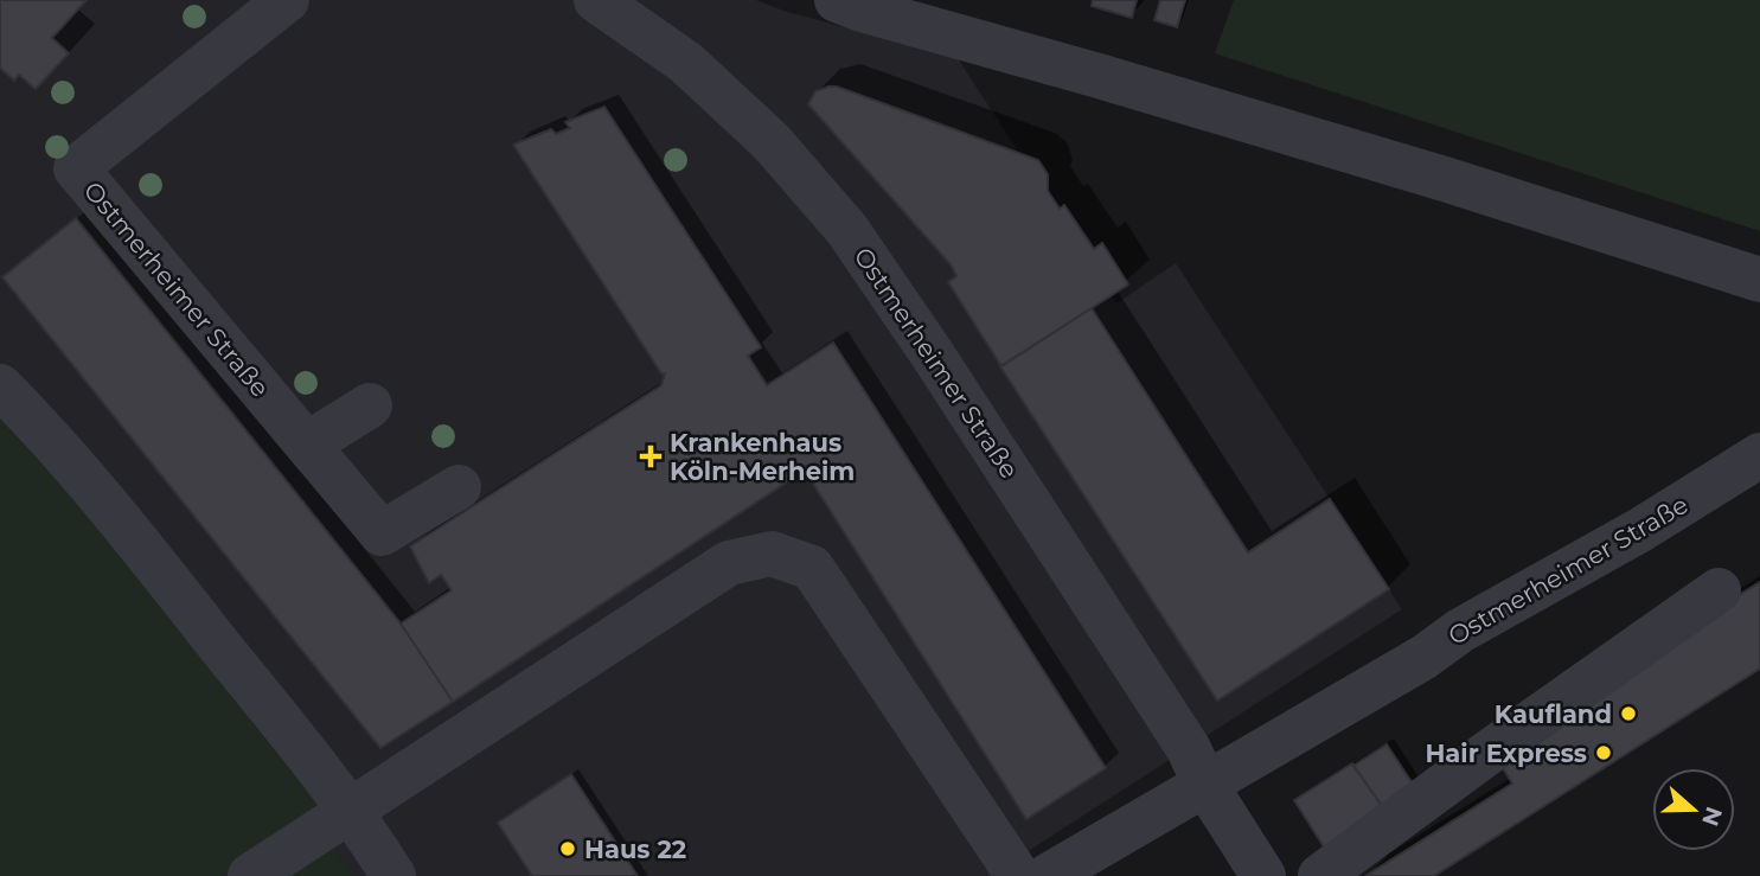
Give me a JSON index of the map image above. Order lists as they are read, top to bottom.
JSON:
{
  "streets": {
    "street": ["Ostmerheimer Straße"]
  },
  "places": {
    "health": ["Krankenhaus Köln-Merheim"],
    "other": ["Kaufland", "Hair Express", "Haus 22"]
  },
  "north": "right"
}
